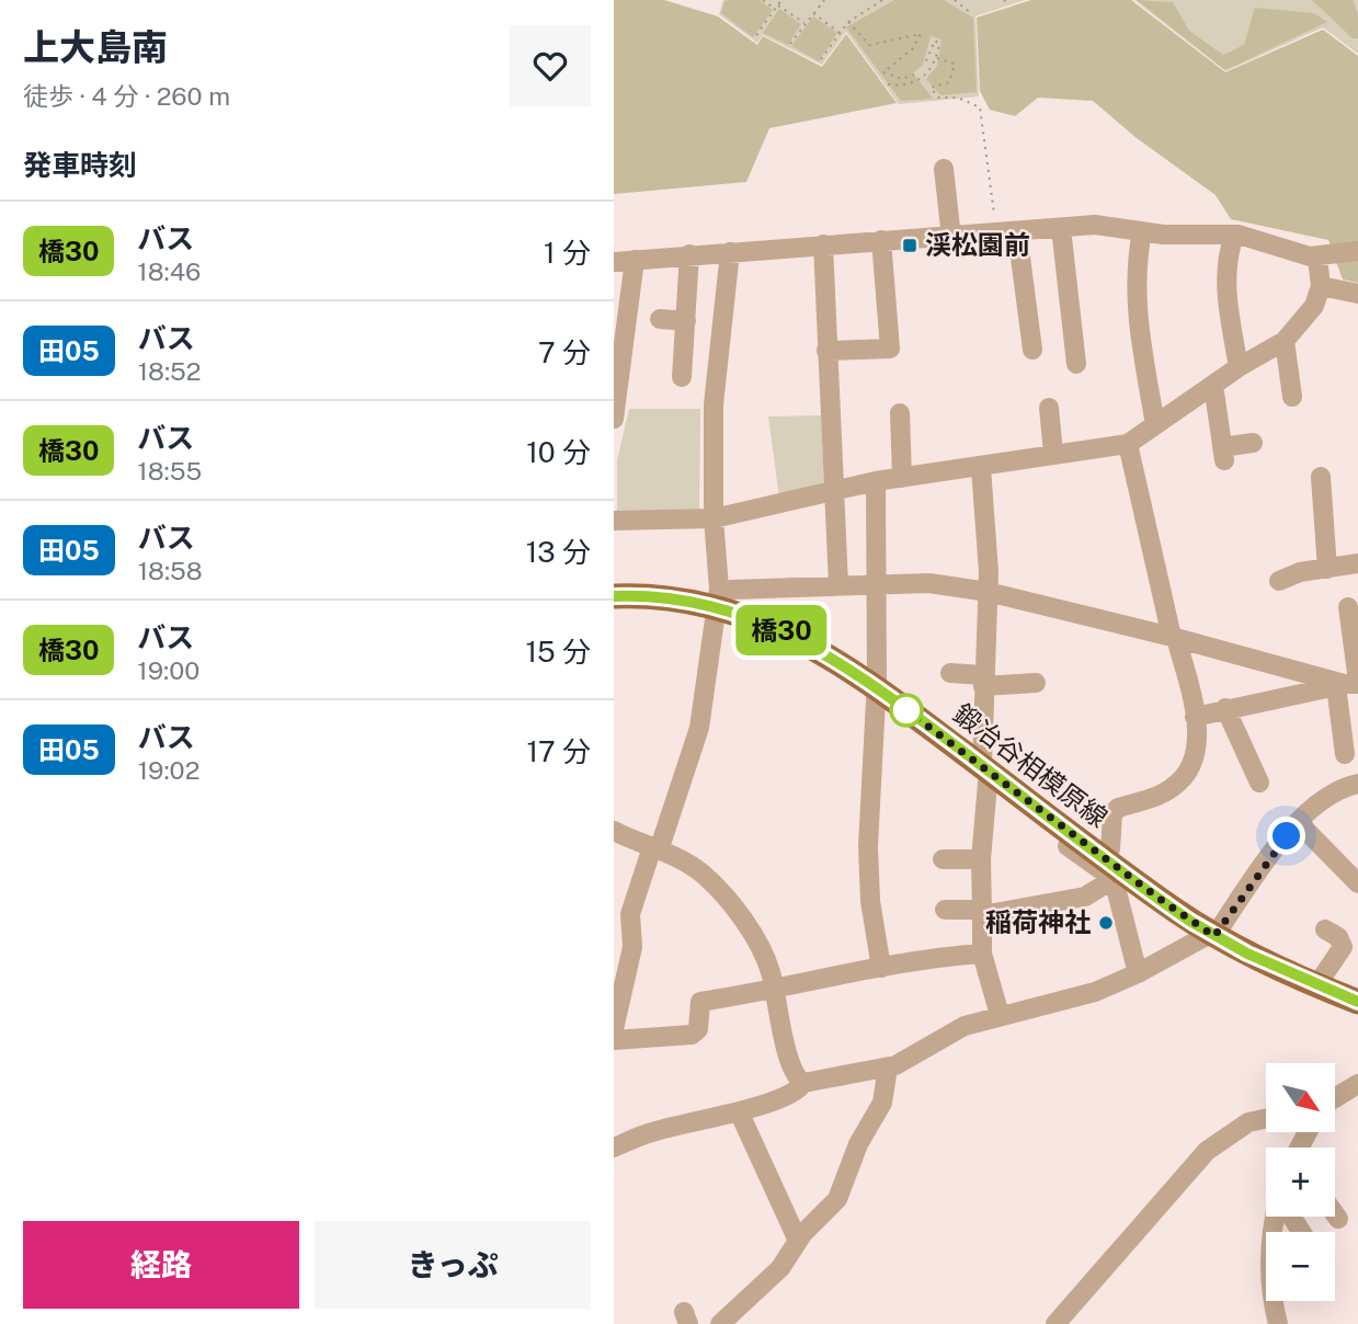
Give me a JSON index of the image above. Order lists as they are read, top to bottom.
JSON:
{
  "streets": {
    "main road": ["鍛冶谷相模原線"]
  },
  "places": {
    "transit": ["渓松園前"],
    "other": ["稲荷神社"]
  },
  "lines": ["bus line 橋30"],
  "north": "bottom right",
  "page": {
    "heading": [
      ["上大島南", "徒歩 · 4 分 · 260 m"],
      "発車時刻"
    ],
    "on_map": "橋30",
    "list": [
      {
        "mark": "橋30",
        "name": "バス",
        "note": "18:46",
        "value": "1 分"
      },
      {
        "mark": "田05",
        "name": "バス",
        "note": "18:52",
        "value": "7 分"
      },
      {
        "mark": "橋30",
        "name": "バス",
        "note": "18:55",
        "value": "10 分"
      },
      {
        "mark": "田05",
        "name": "バス",
        "note": "18:58",
        "value": "13 分"
      },
      {
        "mark": "橋30",
        "name": "バス",
        "note": "19:00",
        "value": "15 分"
      },
      {
        "mark": "田05",
        "name": "バス",
        "note": "19:02",
        "value": "17 分"
      }
    ],
    "map_buttons": ["+", "−"],
    "buttons": ["経路", "きっぷ"]
  }
}
